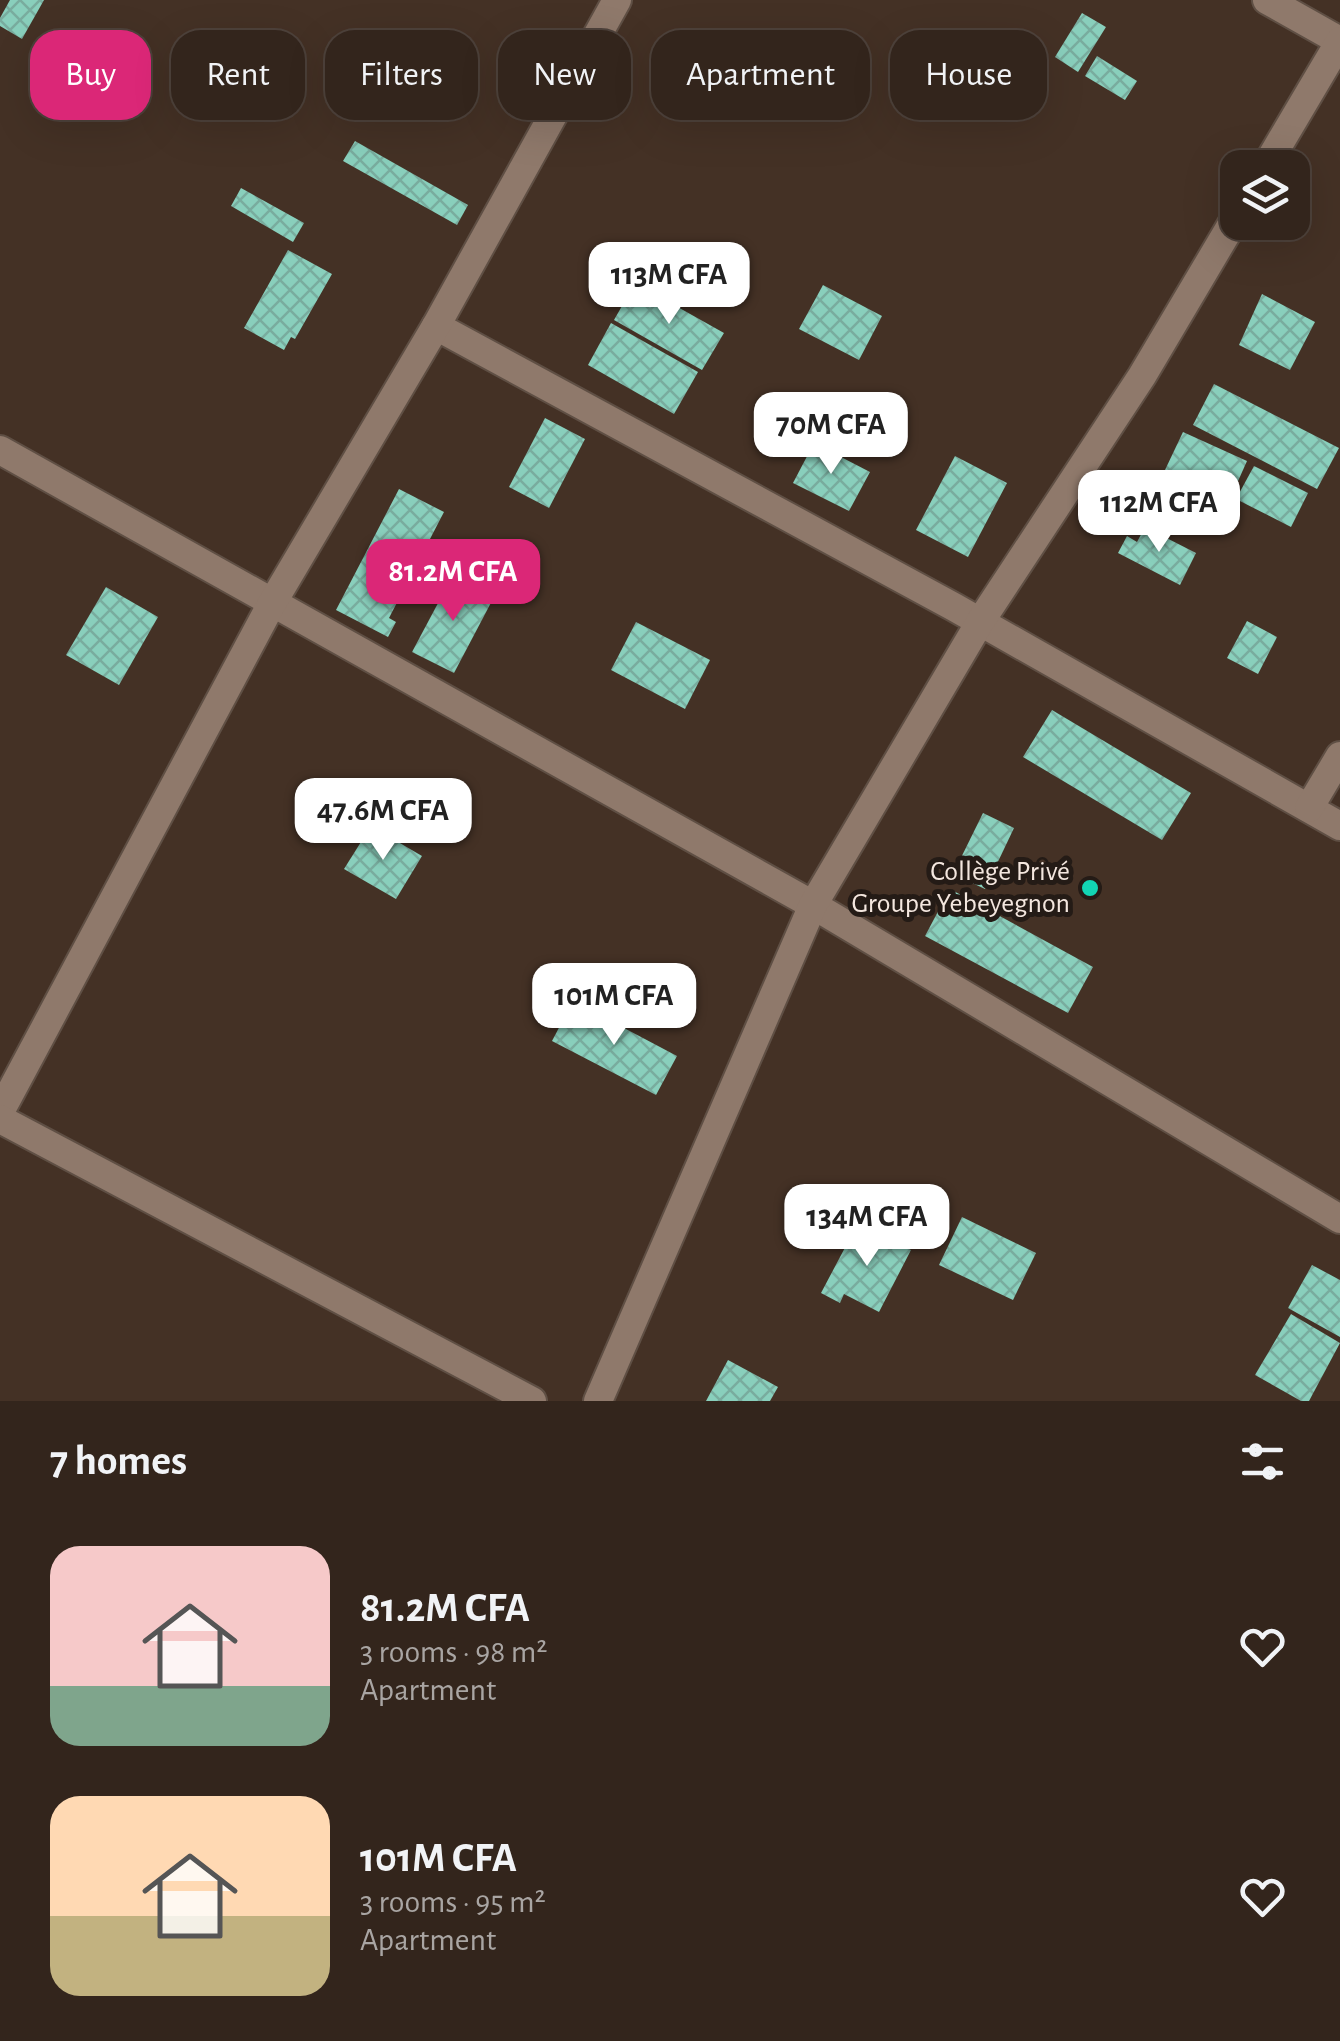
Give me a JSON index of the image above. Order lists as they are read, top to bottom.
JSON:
{
  "places": ["Collège Privé Groupe Yebeyegnon"],
  "page": {
    "chip": [
      "Buy",
      "Rent",
      "Filters",
      "New",
      "Apartment",
      "House"
    ],
    "price": [
      "113M CFA",
      "70M CFA",
      "112M CFA",
      "81.2M CFA",
      "47.6M CFA",
      "101M CFA",
      "134M CFA"
    ],
    "heading": "7 homes",
    "list": [
      {
        "name": "81.2M CFA",
        "note": "3 rooms · 98 m² · Apartment"
      },
      {
        "name": "101M CFA",
        "note": "3 rooms · 95 m² · Apartment"
      }
    ]
  }
}
